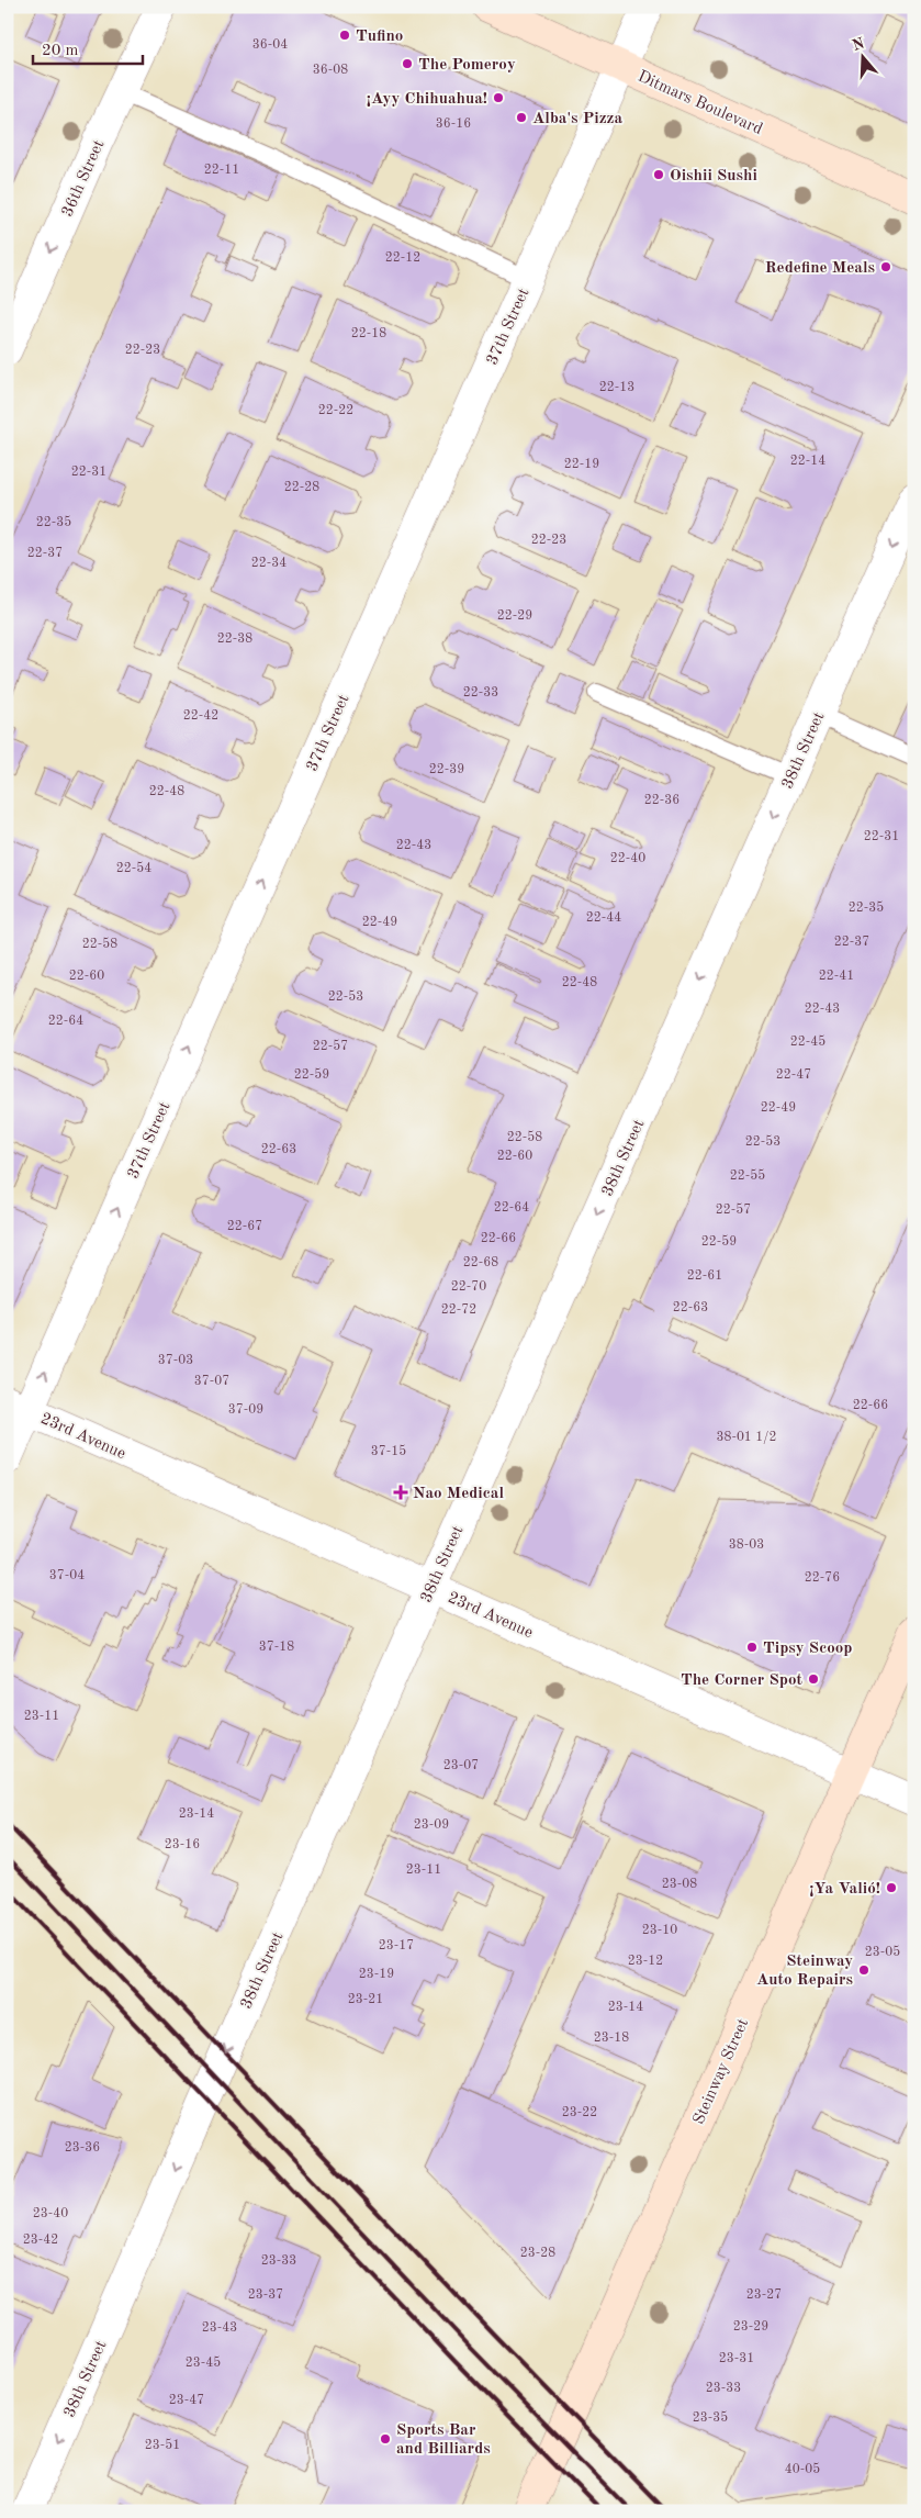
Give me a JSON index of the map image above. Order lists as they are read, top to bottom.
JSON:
{
  "streets": {
    "street": [
      "Ditmars Boulevard",
      "36th Street",
      "37th Street",
      "38th Street",
      "23rd Avenue",
      "Steinway Street"
    ]
  },
  "crossings": [
    ["Ditmars Boulevard", "37th Street"],
    ["37th Street", "23rd Avenue"],
    ["38th Street", "23rd Avenue"],
    ["23rd Avenue", "Steinway Street"]
  ],
  "one_way": ["36th Street", "37th Street", "38th Street"],
  "places": {
    "other": [
      "Tufino",
      "The Pomeroy",
      "¡Ayy Chihuahua!",
      "Alba's Pizza",
      "Oishii Sushi",
      "Redefine Meals",
      "Tipsy Scoop",
      "The Corner Spot",
      "¡Ya Valió!",
      "Steinway Auto Repairs",
      "Sports Bar and Billiards"
    ],
    "health": ["Nao Medical"]
  },
  "house_numbers": [
    "36-04",
    "36-08",
    "36-16",
    "22-11",
    "22-12",
    "22-18",
    "22-23",
    "22-13",
    "22-22",
    "22-14",
    "22-19",
    "22-31",
    "22-28",
    "22-35",
    "22-23",
    "22-37",
    "22-34",
    "22-29",
    "22-38",
    "22-33",
    "22-42",
    "22-39",
    "22-48",
    "22-36",
    "22-31",
    "22-43",
    "22-40",
    "22-54",
    "22-35",
    "22-44",
    "22-49",
    "22-37",
    "22-58",
    "22-60",
    "22-41",
    "22-48",
    "22-53",
    "22-43",
    "22-64",
    "22-45",
    "22-57",
    "22-59",
    "22-47",
    "22-49",
    "22-58",
    "22-53",
    "22-63",
    "22-60",
    "22-55",
    "22-64",
    "22-57",
    "22-67",
    "22-66",
    "22-59",
    "22-68",
    "22-61",
    "22-70",
    "22-63",
    "22-72",
    "37-03",
    "37-07",
    "22-66",
    "37-09",
    "38-01 1/2",
    "37-15",
    "38-03",
    "37-04",
    "22-76",
    "37-18",
    "23-11",
    "23-07",
    "23-14",
    "23-09",
    "23-16",
    "23-11",
    "23-08",
    "23-10",
    "23-17",
    "23-05",
    "23-12",
    "23-19",
    "23-21",
    "23-14",
    "23-18",
    "23-22",
    "23-36",
    "23-40",
    "23-42",
    "23-28",
    "23-33",
    "23-37",
    "23-27",
    "23-29",
    "23-43",
    "23-31",
    "23-45",
    "23-33",
    "23-47",
    "23-35",
    "23-51",
    "40-05"
  ],
  "scale_bar": "20 m",
  "north": "top"
}
